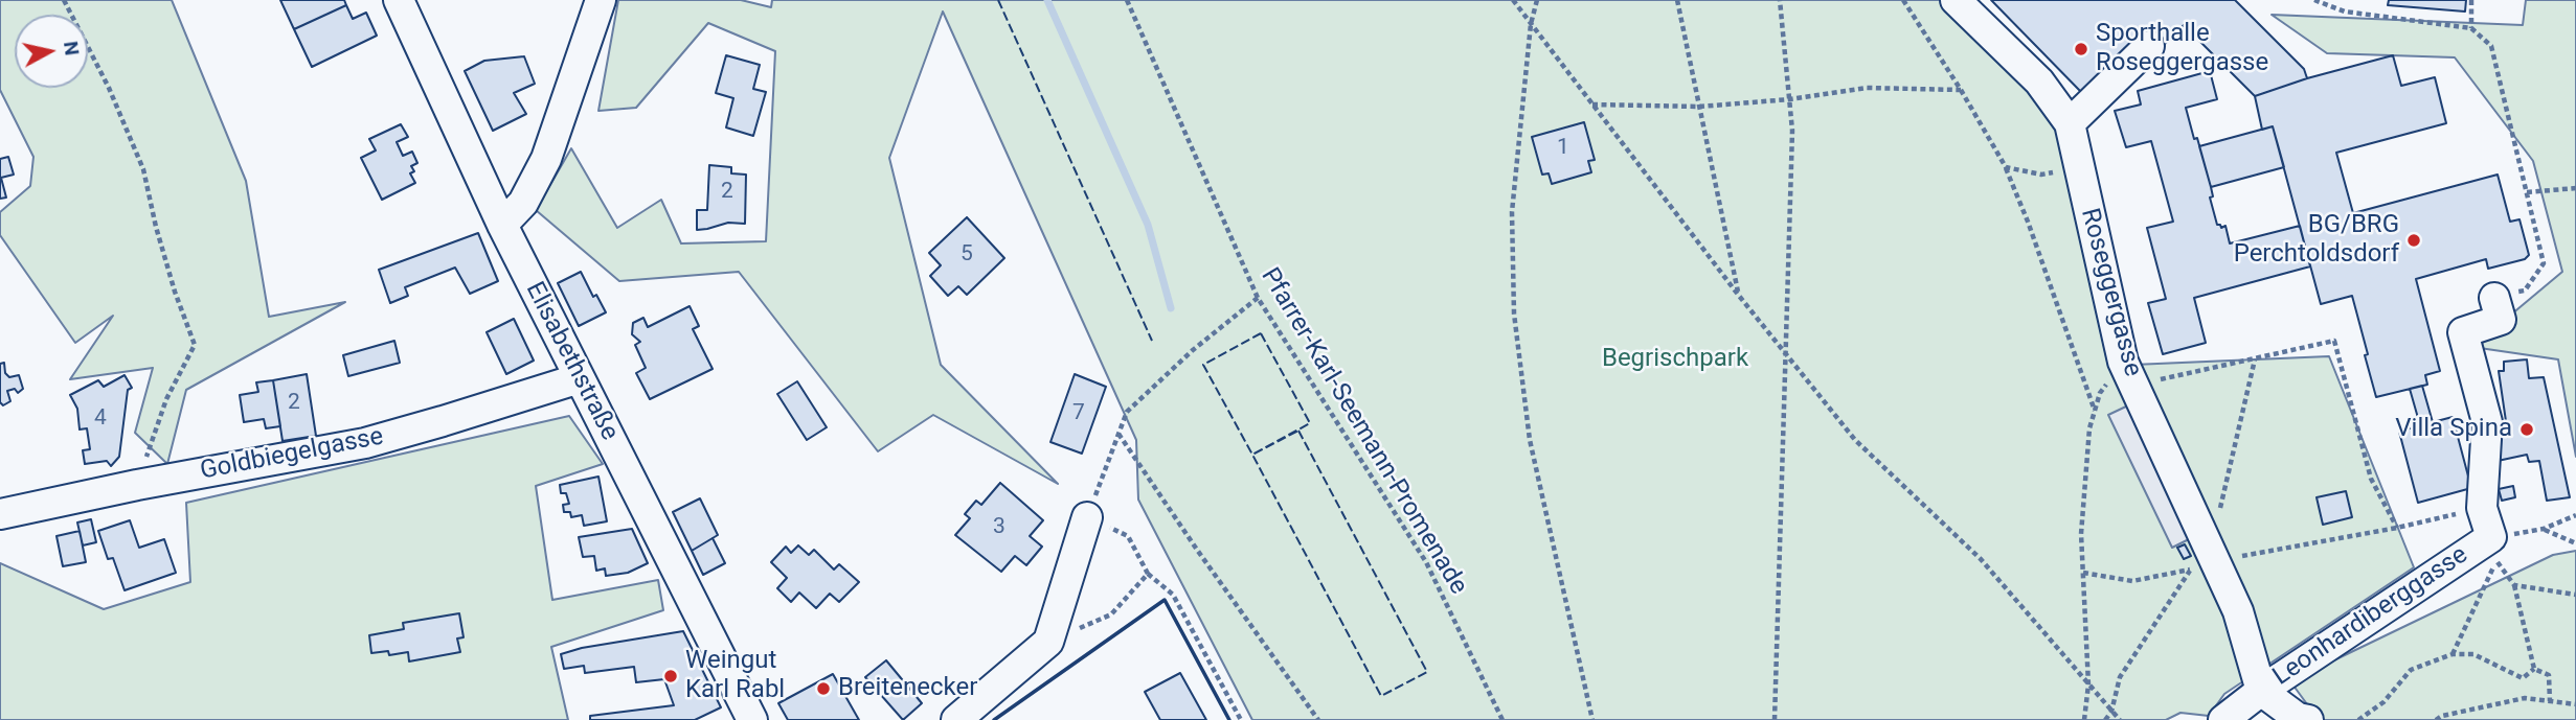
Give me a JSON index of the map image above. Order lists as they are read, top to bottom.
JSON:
{
  "streets": {
    "street": [
      "Roseggergasse",
      "Elisabethstraße",
      "Goldbiegelgasse",
      "Leonhardiberggasse"
    ],
    "path": ["Pfarrer-Karl-Seemann-Promenade"]
  },
  "crossings": [
    ["Roseggergasse", "Leonhardiberggasse"],
    ["Elisabethstraße", "Goldbiegelgasse"]
  ],
  "parks": ["Begrischpark"],
  "places": [
    "Sporthalle Roseggergasse",
    "BG/BRG Perchtoldsdorf",
    "Villa Spina",
    "Weingut Karl Rabl",
    "Breitenecker"
  ],
  "house_numbers": [
    "1",
    "2",
    "5",
    "2",
    "7",
    "4",
    "3"
  ],
  "north": "right"
}
